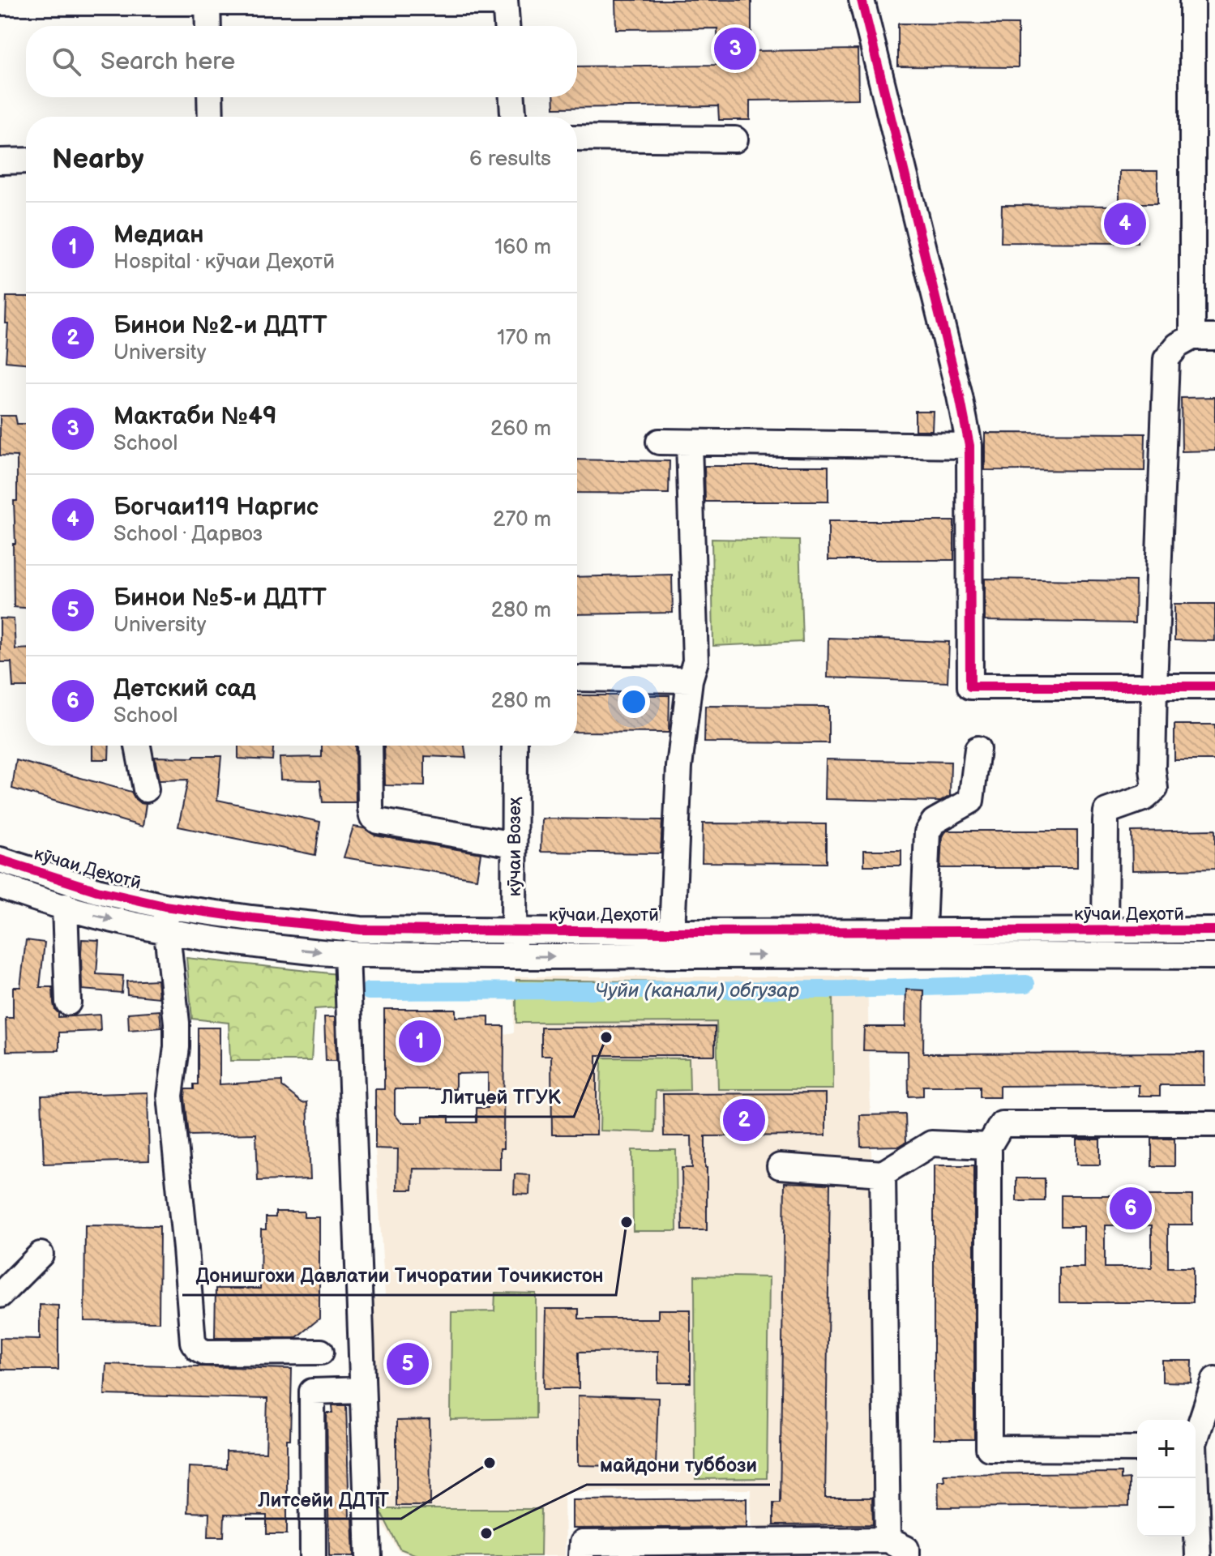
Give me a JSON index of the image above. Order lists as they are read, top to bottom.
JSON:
{
  "streets": {
    "street": ["кӯчаи Возеҳ", "кӯчаи Деҳотӣ"]
  },
  "crossings": [
    ["кӯчаи Возеҳ", "кӯчаи Деҳотӣ"]
  ],
  "water": ["Чуйи (канали) обгузар"],
  "places": [
    "Литцей ТГУК",
    "Донишгохи Давлатии Тичоратии Точикистон",
    "Литсейи ДДТТ",
    "майдони туббози"
  ],
  "page": {
    "pins": [
      "3",
      "4",
      "1",
      "2",
      "6",
      "5"
    ],
    "search": "Search here",
    "heading": ["Nearby", "6 results"],
    "list": [
      {
        "mark": "1",
        "name": "Медиан",
        "note": "Hospital · кӯчаи Деҳотӣ",
        "value": "160 m"
      },
      {
        "mark": "2",
        "name": "Бинои №2-и ДДТТ",
        "note": "University",
        "value": "170 m"
      },
      {
        "mark": "3",
        "name": "Мактаби №49",
        "note": "School",
        "value": "260 m"
      },
      {
        "mark": "4",
        "name": "Богчаи119 Наргис",
        "note": "School · Дарвоз",
        "value": "270 m"
      },
      {
        "mark": "5",
        "name": "Бинои №5-и ДДТТ",
        "note": "University",
        "value": "280 m"
      },
      {
        "mark": "6",
        "name": "Детский сад",
        "note": "School",
        "value": "280 m"
      }
    ],
    "map_buttons": ["+", "−"]
  }
}
